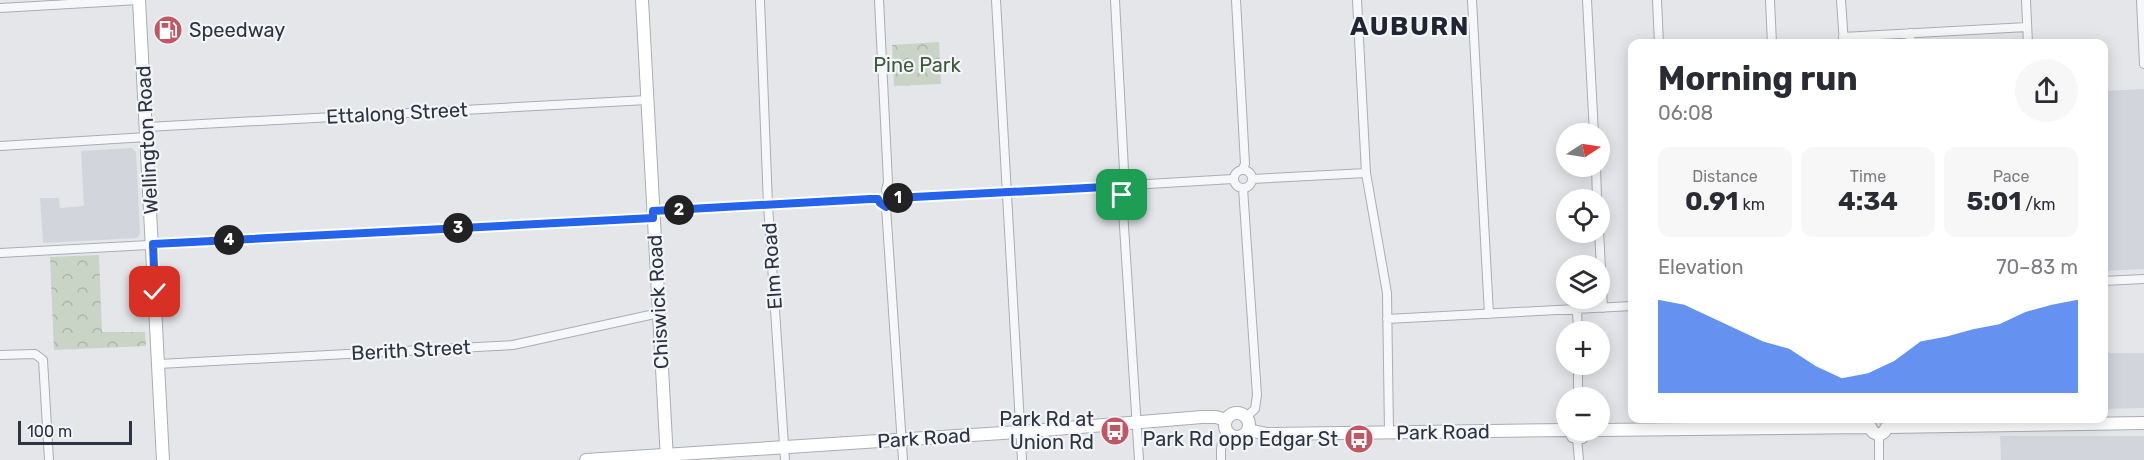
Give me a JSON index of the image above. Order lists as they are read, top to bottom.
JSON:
{
  "streets": {
    "street": [
      "Ettalong Street",
      "Wellington Road",
      "Elm Road",
      "Chiswick Road",
      "Berith Street",
      "Park Road"
    ]
  },
  "crossings": [
    ["Ettalong Street", "Wellington Road"],
    ["Ettalong Street", "Chiswick Road"],
    ["Wellington Road", "Berith Street"],
    ["Elm Road", "Park Road"],
    ["Chiswick Road", "Berith Street"],
    ["Chiswick Road", "Park Road"]
  ],
  "districts": ["AUBURN"],
  "parks": ["Pine Park"],
  "places": {
    "fuel station": ["Speedway"],
    "bus stop": ["Park Rd at Union Rd", "Park Rd opp Edgar St"]
  },
  "scale_bar": "100 m",
  "north": "right",
  "page": {
    "heading": ["Morning run", "06:08"],
    "map_buttons": ["+", "−"],
    "stats": [
      ["Distance", "0.91 km"],
      ["Time", "4:34"],
      ["Pace", "5:01 /km"]
    ],
    "pins": [
      "1",
      "2",
      "3",
      "4"
    ],
    "chart": ["Elevation", "70–83 m"],
    "scale": "100 m"
  }
}
